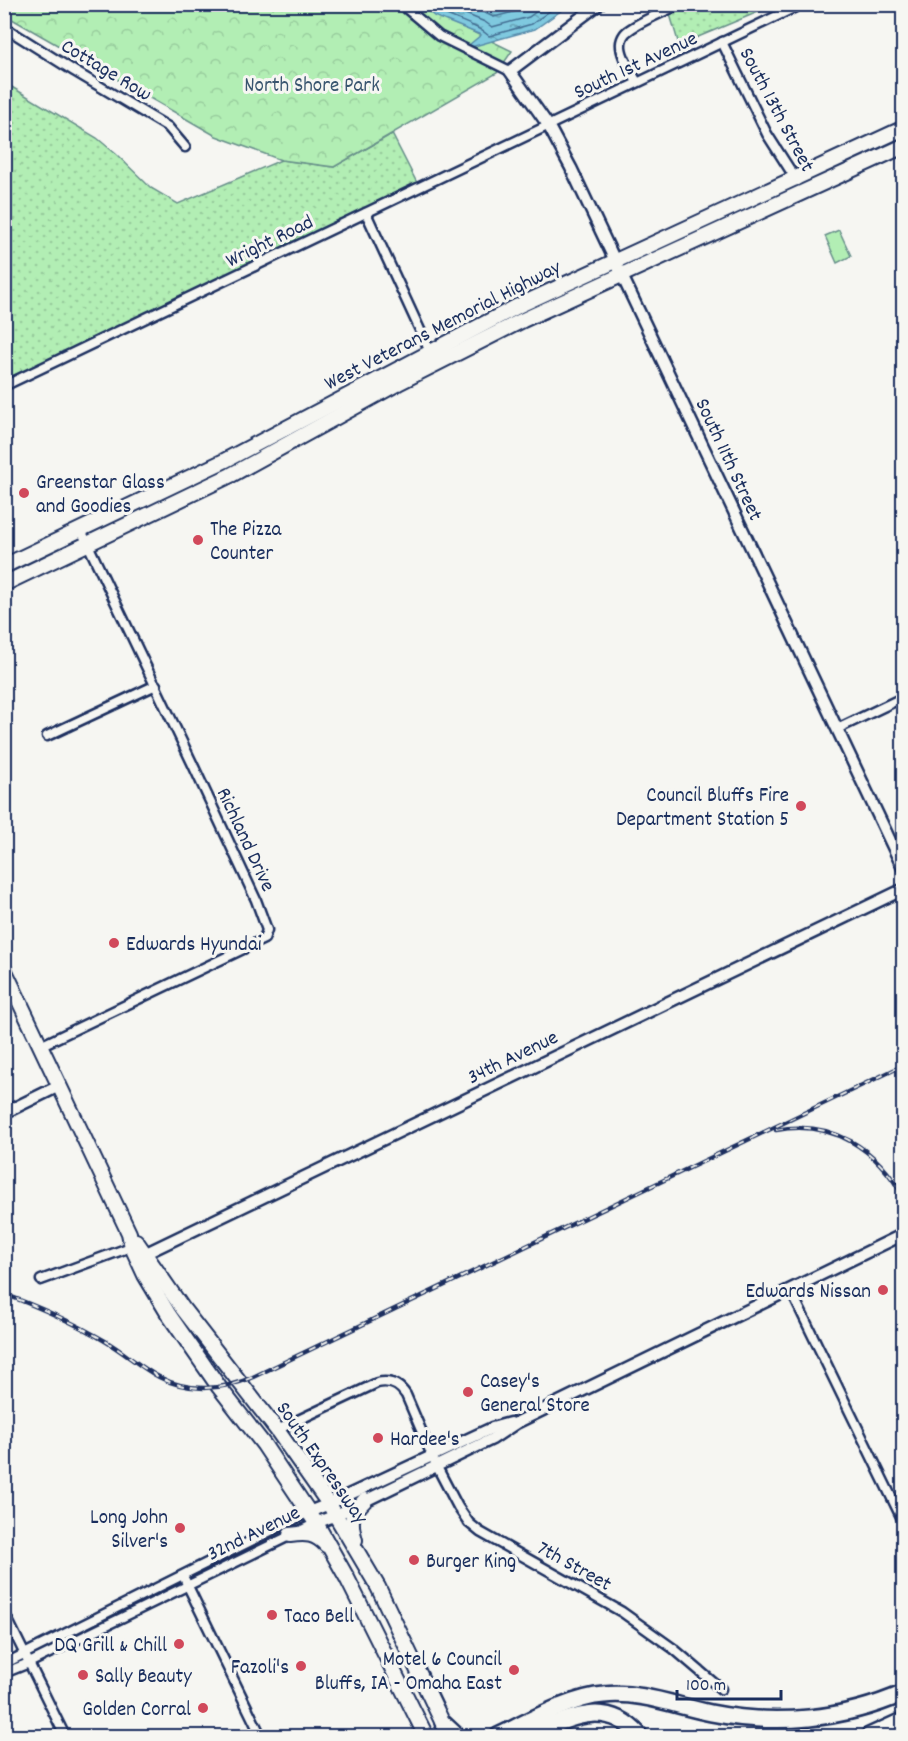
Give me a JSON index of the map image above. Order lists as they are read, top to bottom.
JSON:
{
  "streets": {
    "main road": ["West Veterans Memorial Highway", "South Expressway"],
    "street": [
      "South 1st Avenue",
      "Cottage Row",
      "South 13th Street",
      "Wright Road",
      "South 11th Street",
      "Richland Drive",
      "34th Avenue",
      "32nd Avenue",
      "7th Street"
    ]
  },
  "crossings": [
    ["South 1st Avenue", "South 13th Street"],
    ["South 1st Avenue", "Wright Road"],
    ["South 1st Avenue", "South 11th Street"],
    ["South 13th Street", "West Veterans Memorial Highway"],
    ["Wright Road", "South 11th Street"],
    ["West Veterans Memorial Highway", "South 11th Street"],
    ["West Veterans Memorial Highway", "Richland Drive"],
    ["Richland Drive", "South Expressway"],
    ["34th Avenue", "South Expressway"],
    ["South Expressway", "32nd Avenue"],
    ["South Expressway", "7th Street"],
    ["32nd Avenue", "7th Street"]
  ],
  "parks": ["North Shore Park"],
  "places": [
    "Greenstar Glass and Goodies",
    "The Pizza Counter",
    "Council Bluffs Fire Department Station 5",
    "Edwards Hyundai",
    "Edwards Nissan",
    "Casey's General Store",
    "Hardee's",
    "Long John Silver's",
    "Burger King",
    "Taco Bell",
    "DQ Grill & Chill",
    "Fazoli's",
    "Motel 6 Council Bluffs, IA - Omaha East",
    "Sally Beauty",
    "Golden Corral"
  ],
  "scale_bar": "100 m"
}
